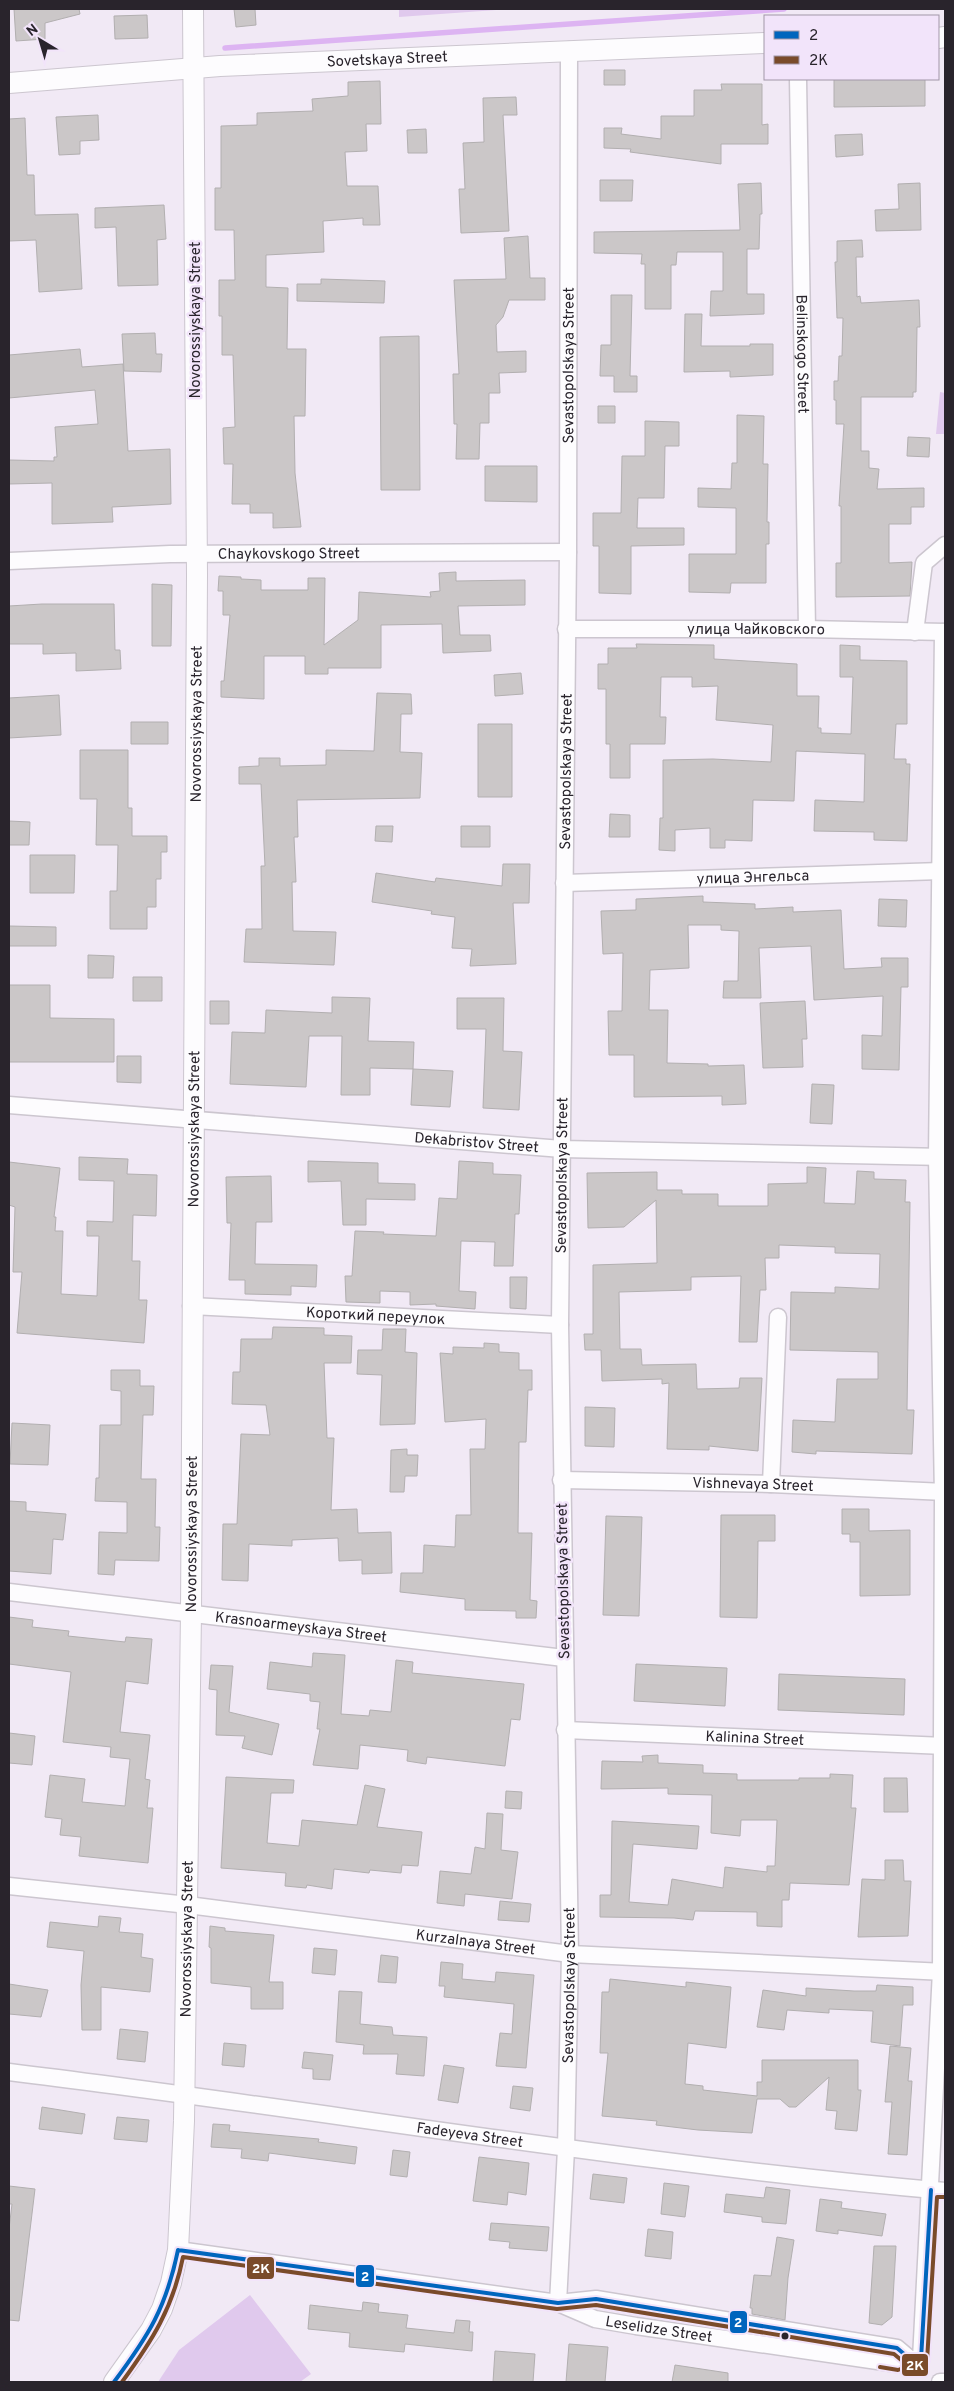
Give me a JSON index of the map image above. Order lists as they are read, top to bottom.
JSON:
{
  "streets": {
    "street": [
      "Sovetskaya Street",
      "Novorossiyskaya Street",
      "Belinskogo Street",
      "Sevastopolskaya Street",
      "Chaykovskogo Street",
      "улица Чайковского",
      "улица Энгельса",
      "Dekabristov Street",
      "Короткий переулок",
      "Vishnevaya Street",
      "Krasnoarmeyskaya Street",
      "Kalinina Street",
      "Kurzalnaya Street",
      "Fadeyeva Street",
      "Leselidze Street"
    ]
  },
  "crossings": [
    ["Sovetskaya Street", "Novorossiyskaya Street"],
    ["Sovetskaya Street", "Sevastopolskaya Street"],
    ["Novorossiyskaya Street", "Chaykovskogo Street"],
    ["Novorossiyskaya Street", "Dekabristov Street"],
    ["Novorossiyskaya Street", "Короткий переулок"],
    ["Novorossiyskaya Street", "Krasnoarmeyskaya Street"],
    ["Novorossiyskaya Street", "Kurzalnaya Street"],
    ["Novorossiyskaya Street", "Fadeyeva Street"],
    ["Novorossiyskaya Street", "Leselidze Street"],
    ["Belinskogo Street", "улица Чайковского"],
    ["Sevastopolskaya Street", "Chaykovskogo Street"],
    ["Sevastopolskaya Street", "улица Чайковского"],
    ["Sevastopolskaya Street", "улица Энгельса"],
    ["Sevastopolskaya Street", "Dekabristov Street"],
    ["Sevastopolskaya Street", "Короткий переулок"],
    ["Sevastopolskaya Street", "Vishnevaya Street"],
    ["Sevastopolskaya Street", "Krasnoarmeyskaya Street"],
    ["Sevastopolskaya Street", "Kalinina Street"],
    ["Sevastopolskaya Street", "Kurzalnaya Street"],
    ["Sevastopolskaya Street", "Fadeyeva Street"],
    ["Sevastopolskaya Street", "Leselidze Street"],
    ["Fadeyeva Street", "Leselidze Street"]
  ],
  "lines": ["transit line 2", "transit line 2К"],
  "legend": ["2", "2К"],
  "north": "top left"
}
